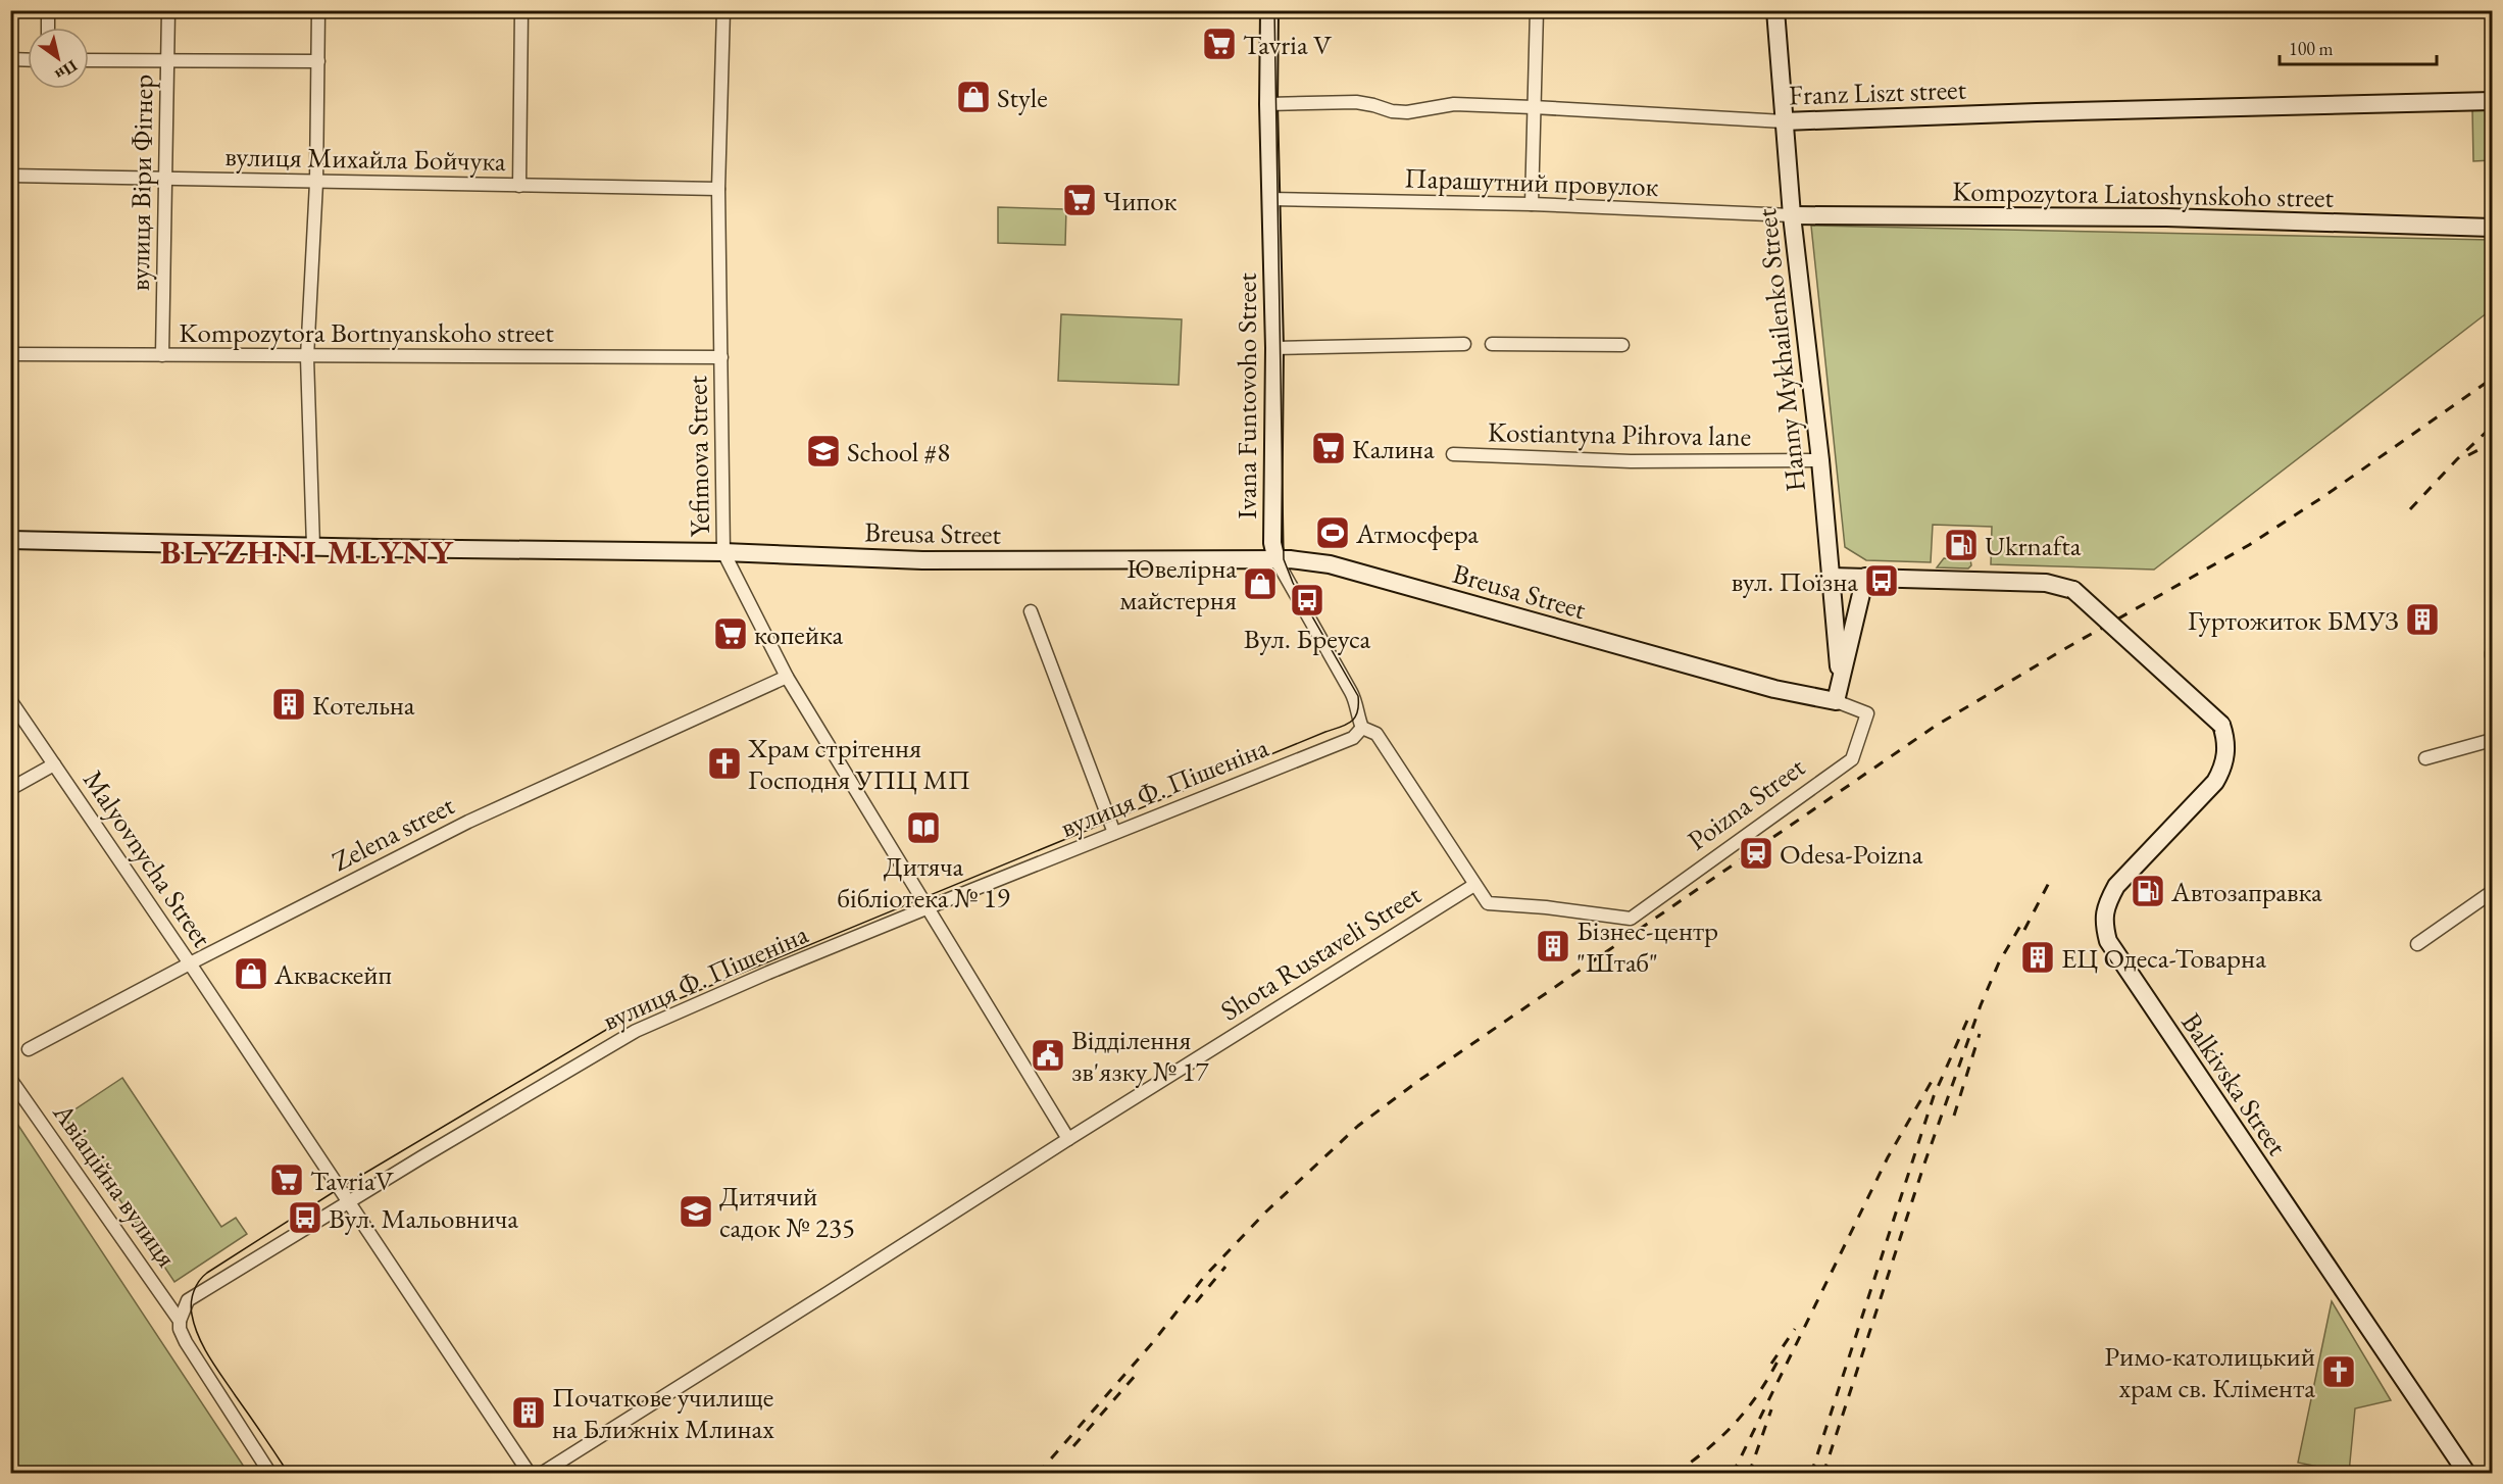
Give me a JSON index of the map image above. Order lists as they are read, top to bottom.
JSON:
{
  "streets": {
    "street": [
      "Franz Liszt street",
      "вулиця Михайла Бойчука",
      "Парашутний провулок",
      "вулиця Віри Фігнер",
      "Kompozytora Liatoshynskoho street",
      "Kompozytora Bortnyanskoho street",
      "Hanny Mykhailenko Street",
      "Ivana Funtovoho Street",
      "Kostiantyna Pihrova lane",
      "Yefimova Street",
      "Breusa Street",
      "вулиця Ф. Пішеніна",
      "Poizna Street",
      "Zelena street",
      "Malyovnycha Street",
      "Shota Rustaveli Street",
      "Balkivska Street",
      "Авіаційна вулиця"
    ]
  },
  "crossings": [
    ["Franz Liszt street", "Hanny Mykhailenko Street"],
    ["Franz Liszt street", "Ivana Funtovoho Street"],
    ["вулиця Михайла Бойчука", "вулиця Віри Фігнер"],
    ["вулиця Михайла Бойчука", "Yefimova Street"],
    ["Парашутний провулок", "Kompozytora Liatoshynskoho street"],
    ["Парашутний провулок", "Hanny Mykhailenko Street"],
    ["Парашутний провулок", "Ivana Funtovoho Street"],
    ["вулиця Віри Фігнер", "Kompozytora Bortnyanskoho street"],
    ["Kompozytora Liatoshynskoho street", "Hanny Mykhailenko Street"],
    ["Kompozytora Bortnyanskoho street", "Yefimova Street"],
    ["Hanny Mykhailenko Street", "Kostiantyna Pihrova lane"],
    ["Hanny Mykhailenko Street", "Breusa Street"],
    ["Hanny Mykhailenko Street", "Poizna Street"],
    ["Hanny Mykhailenko Street", "Balkivska Street"],
    ["Ivana Funtovoho Street", "Breusa Street"],
    ["Ivana Funtovoho Street", "вулиця Ф. Пішеніна"],
    ["Yefimova Street", "Breusa Street"],
    ["Yefimova Street", "вулиця Ф. Пішеніна"],
    ["Yefimova Street", "Zelena street"],
    ["Yefimova Street", "Shota Rustaveli Street"],
    ["Breusa Street", "Poizna Street"],
    ["вулиця Ф. Пішеніна", "Malyovnycha Street"],
    ["вулиця Ф. Пішеніна", "Авіаційна вулиця"],
    ["Poizna Street", "Shota Rustaveli Street"],
    ["Zelena street", "Malyovnycha Street"]
  ],
  "districts": ["BLYZHNI MLYNY"],
  "places": {
    "supermarket": [
      "Tavria V",
      "Чипок",
      "Калина",
      "копейка",
      "TavriaV"
    ],
    "shop": ["Style", "Ювелірна майстерня", "Акваскейп"],
    "school or university": ["School #8", "Дитячий садок № 235"],
    "sports": ["Атмосфера"],
    "fuel station": ["Ukrnafta", "Автозаправка"],
    "bus stop": ["вул. Поїзна", "Вул. Бреуса", "Вул. Мальовнича"],
    "building": [
      "Гуртожиток БМУЗ",
      "Котельна",
      "Бізнес-центр \"Штаб\"",
      "ЕЦ Одеса-Товарна",
      "Початкове училище на Ближніх Млинах"
    ],
    "church": ["Храм стрітення Господня УПЦ МП", "Римо-католицький храм св. Клімента"],
    "library": ["Дитяча бібліотека № 19"],
    "station": ["Odesa-Poizna"],
    "public building": ["Відділення зв'язку № 17"]
  },
  "scale_bar": "100 m",
  "north": "bottom right"
}
